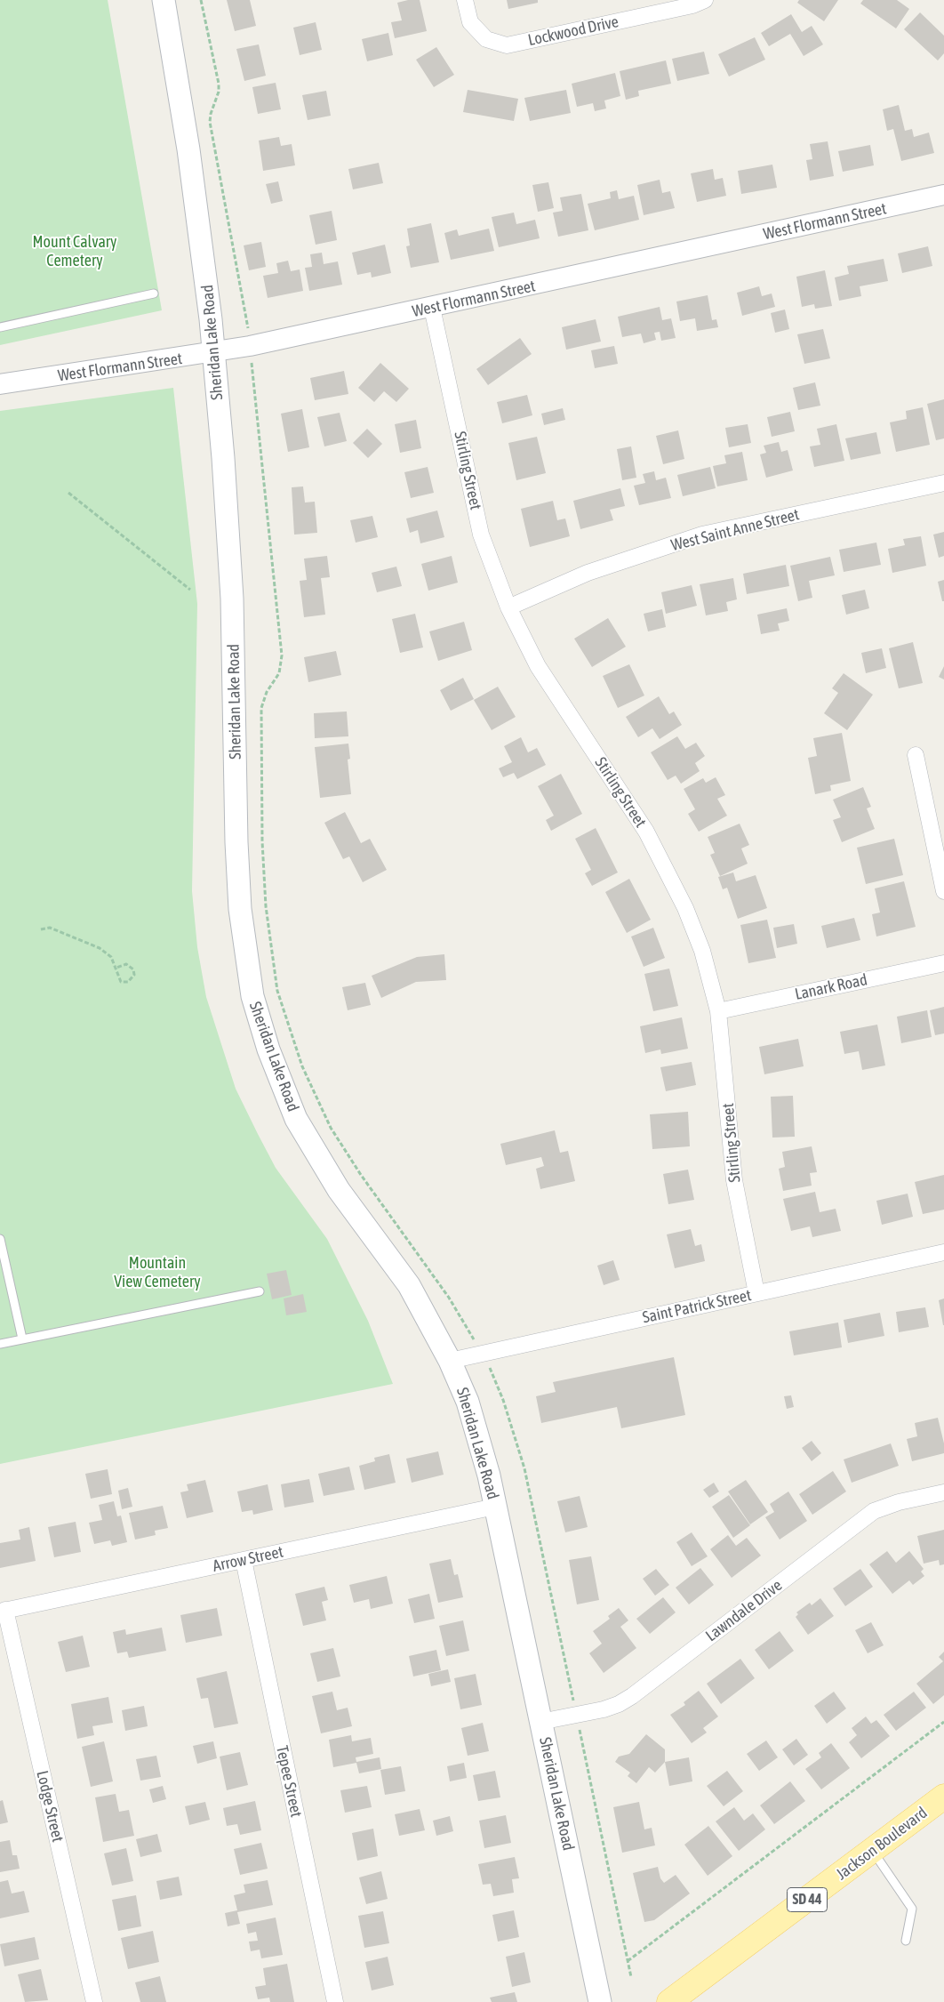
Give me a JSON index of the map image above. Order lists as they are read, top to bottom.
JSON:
{
  "streets": {
    "main road": ["Sheridan Lake Road", "Jackson Boulevard", "SD 44"],
    "street": [
      "Lockwood Drive",
      "West Flormann Street",
      "Stirling Street",
      "West Saint Anne Street",
      "Lanark Road",
      "Saint Patrick Street",
      "Arrow Street",
      "Lawndale Drive",
      "Tepee Street",
      "Lodge Street"
    ]
  },
  "crossings": [
    ["West Flormann Street", "Sheridan Lake Road"],
    ["West Flormann Street", "Stirling Street"],
    ["Sheridan Lake Road", "Saint Patrick Street"],
    ["Sheridan Lake Road", "Arrow Street"],
    ["Sheridan Lake Road", "Lawndale Drive"],
    ["Stirling Street", "West Saint Anne Street"],
    ["Stirling Street", "Lanark Road"],
    ["Stirling Street", "Saint Patrick Street"],
    ["Arrow Street", "Tepee Street"],
    ["Arrow Street", "Lodge Street"]
  ],
  "parks": ["Mount Calvary Cemetery", "Mountain View Cemetery"]
}
